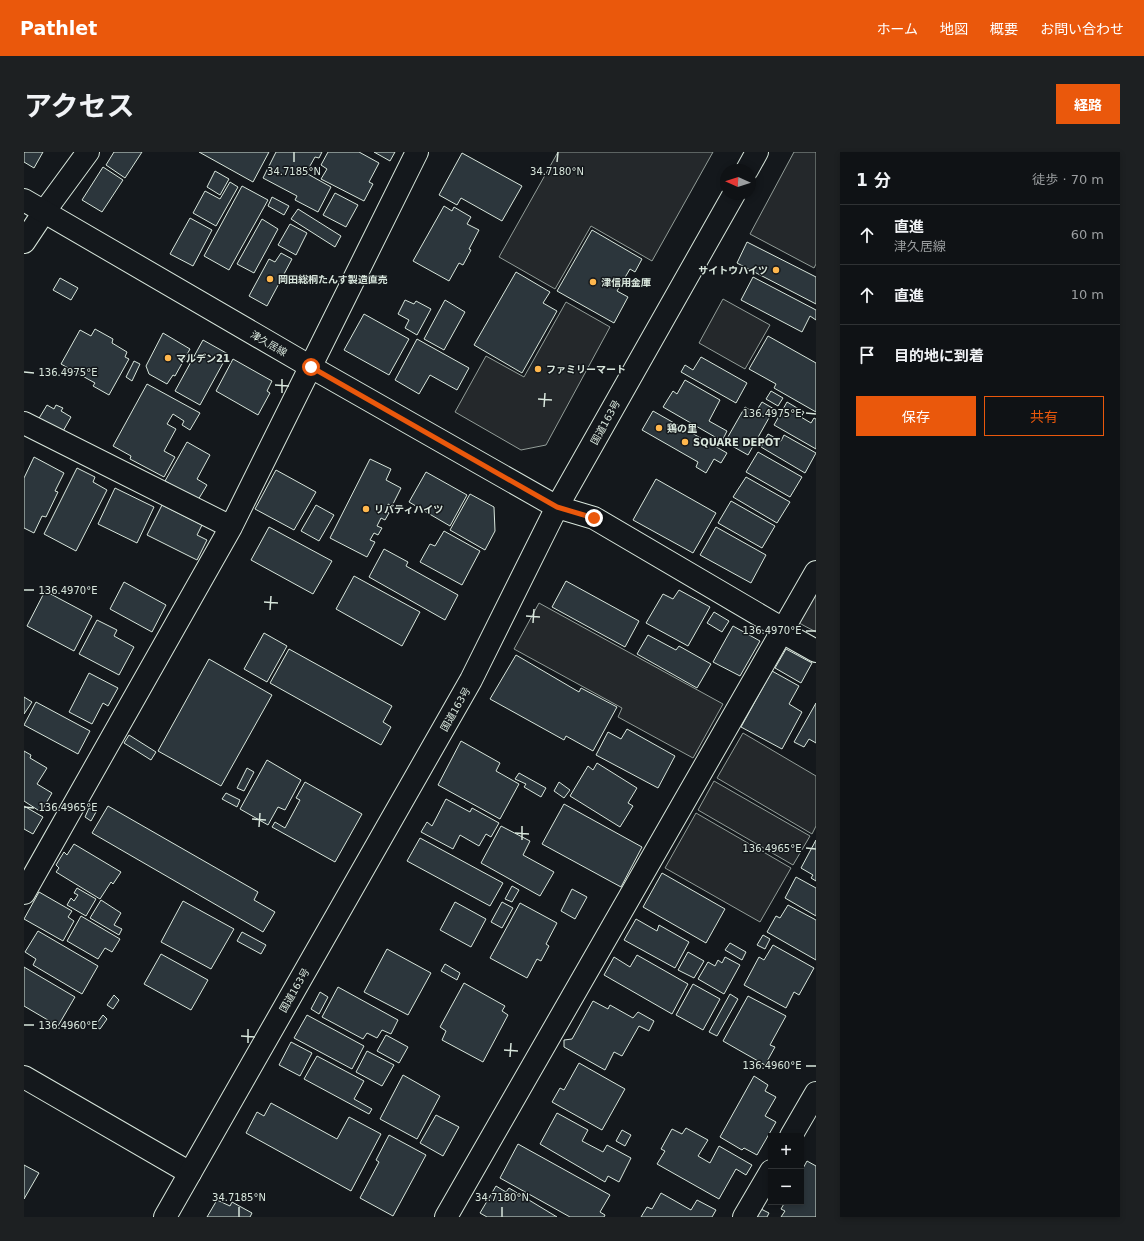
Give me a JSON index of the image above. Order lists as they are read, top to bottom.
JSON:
{
  "streets": {
    "main road": ["津久居線", "国道163号"]
  },
  "crossings": [
    ["津久居線", "国道163号"]
  ],
  "places": [
    "サイトウハイツ",
    "岡田総桐たんす製造直売",
    "津信用金庫",
    "マルデン21",
    "ファミリーマート",
    "鶏の里",
    "SQUARE DEPOT",
    "リバティハイツ"
  ],
  "north": "left",
  "page": {
    "header": "Pathlet",
    "nav": [
      "ホーム",
      "地図",
      "概要",
      "お問い合わせ"
    ],
    "title": "アクセス",
    "buttons": [
      "経路",
      ["保存", "共有"]
    ],
    "heading": ["1 分", "徒歩 · 70 m"],
    "list": [
      ["直進", "津久居線", "60 m"],
      ["直進", "10 m"],
      "目的地に到着"
    ],
    "map_buttons": ["+", "−"]
  },
  "coordinates": [
    "34.7185°N",
    "34.7180°N",
    "136.4975°E",
    "136.4970°E",
    "136.4965°E",
    "136.4960°E"
  ]
}
